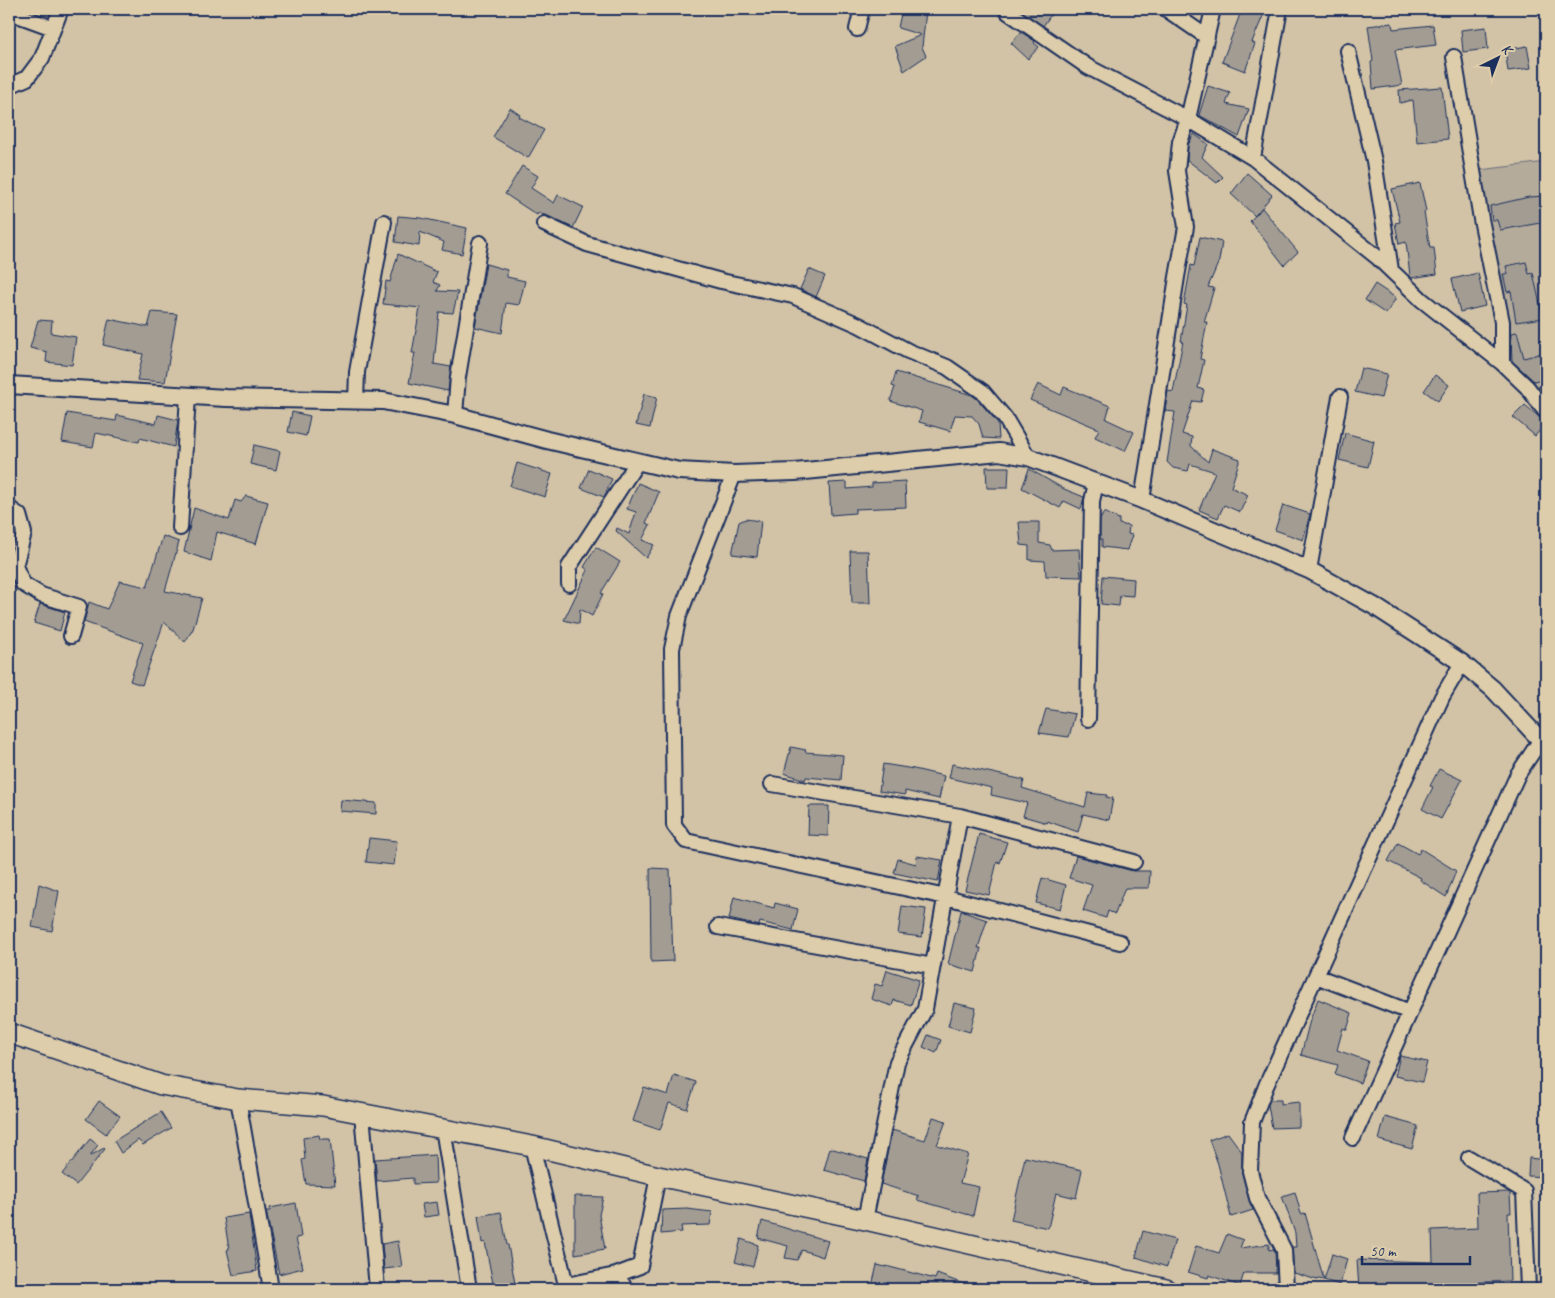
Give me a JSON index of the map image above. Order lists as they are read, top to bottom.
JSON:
{
  "scale_bar": "50 m",
  "north": "top right"
}
